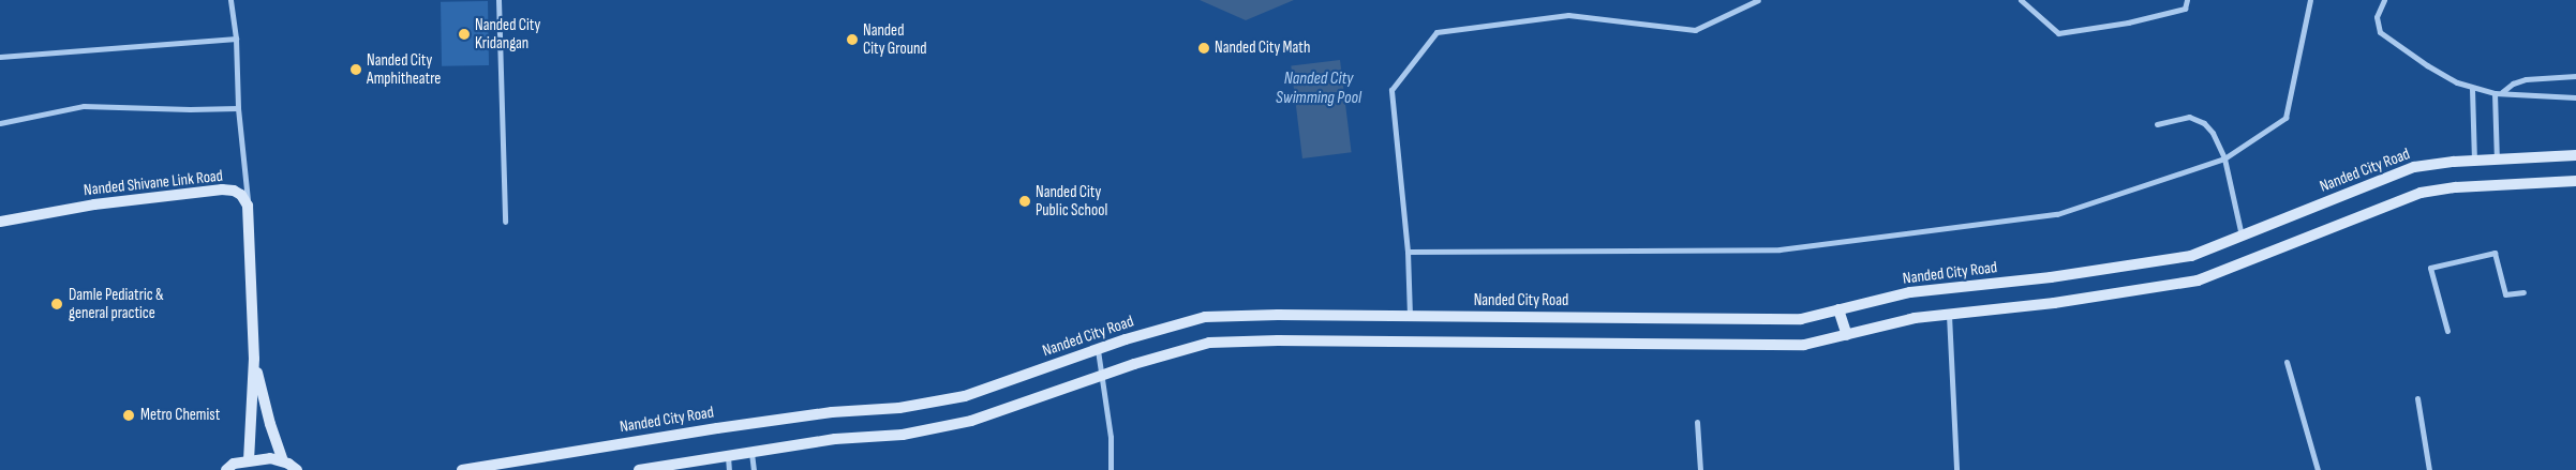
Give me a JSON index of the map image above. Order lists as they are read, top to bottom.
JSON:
{
  "streets": {
    "street": ["Nanded City Road", "Nanded Shivane Link Road"]
  },
  "water": ["Nanded City Swimming Pool"],
  "places": [
    "Nanded City Kridangan",
    "Nanded City Ground",
    "Nanded City Math",
    "Nanded City Amphitheatre",
    "Nanded City Public School",
    "Damle Pediatric & general practice",
    "Metro Chemist"
  ]
}
